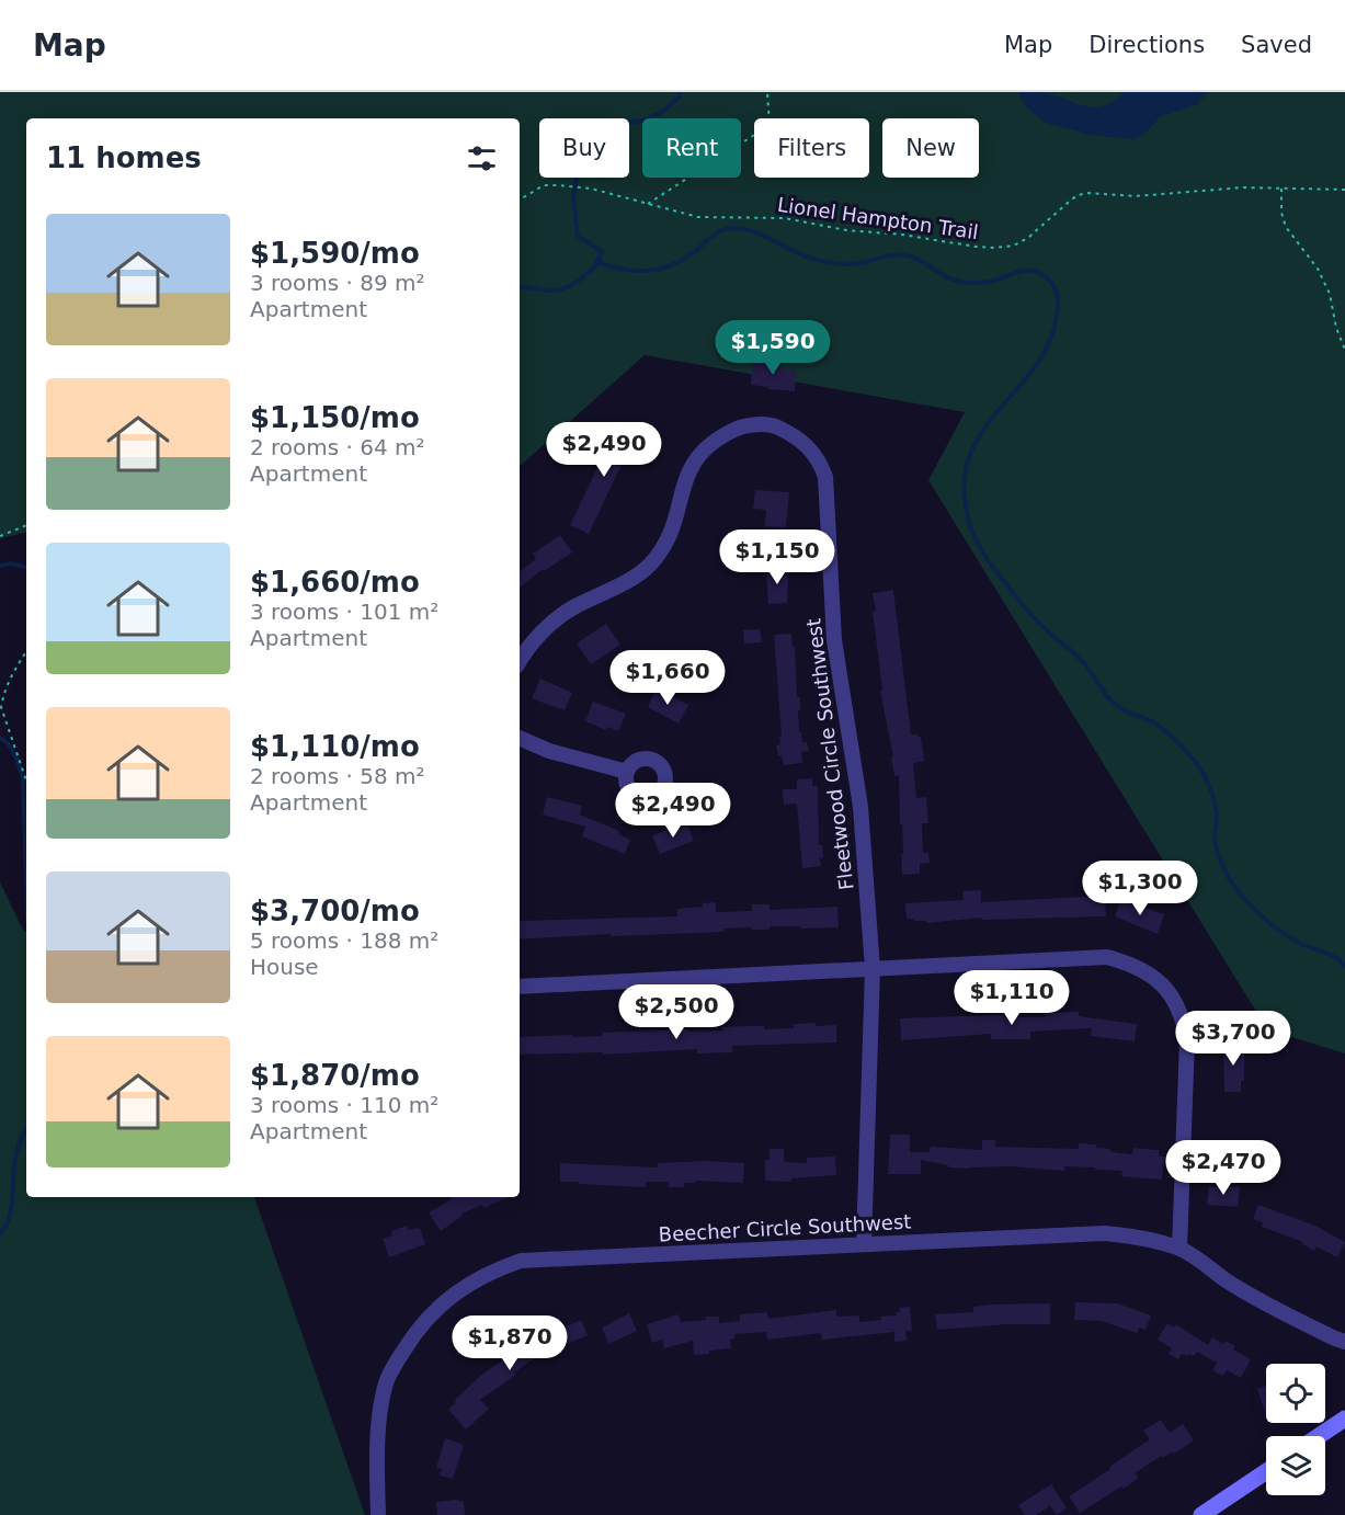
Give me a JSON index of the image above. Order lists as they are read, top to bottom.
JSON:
{
  "streets": {
    "street": ["Fleetwood Circle Southwest", "Beecher Circle Southwest"],
    "path": ["Lionel Hampton Trail"]
  },
  "crossings": [
    ["Fleetwood Circle Southwest", "Beecher Circle Southwest"]
  ],
  "page": {
    "header": "Map",
    "nav": ["Map", "Directions", "Saved"],
    "chip": [
      "Buy",
      "Rent",
      "Filters",
      "New"
    ],
    "heading": "11 homes",
    "list": [
      {
        "name": "$1,590/mo",
        "note": "3 rooms · 89 m² · Apartment"
      },
      {
        "name": "$1,150/mo",
        "note": "2 rooms · 64 m² · Apartment"
      },
      {
        "name": "$1,660/mo",
        "note": "3 rooms · 101 m² · Apartment"
      },
      {
        "name": "$1,110/mo",
        "note": "2 rooms · 58 m² · Apartment"
      },
      {
        "name": "$3,700/mo",
        "note": "5 rooms · 188 m² · House"
      },
      {
        "name": "$1,870/mo",
        "note": "3 rooms · 110 m² · Apartment"
      }
    ],
    "price": [
      "$1,590",
      "$2,490",
      "$1,150",
      "$1,660",
      "$2,490",
      "$1,300",
      "$1,110",
      "$2,500",
      "$3,700",
      "$2,470",
      "$1,870"
    ]
  }
}
